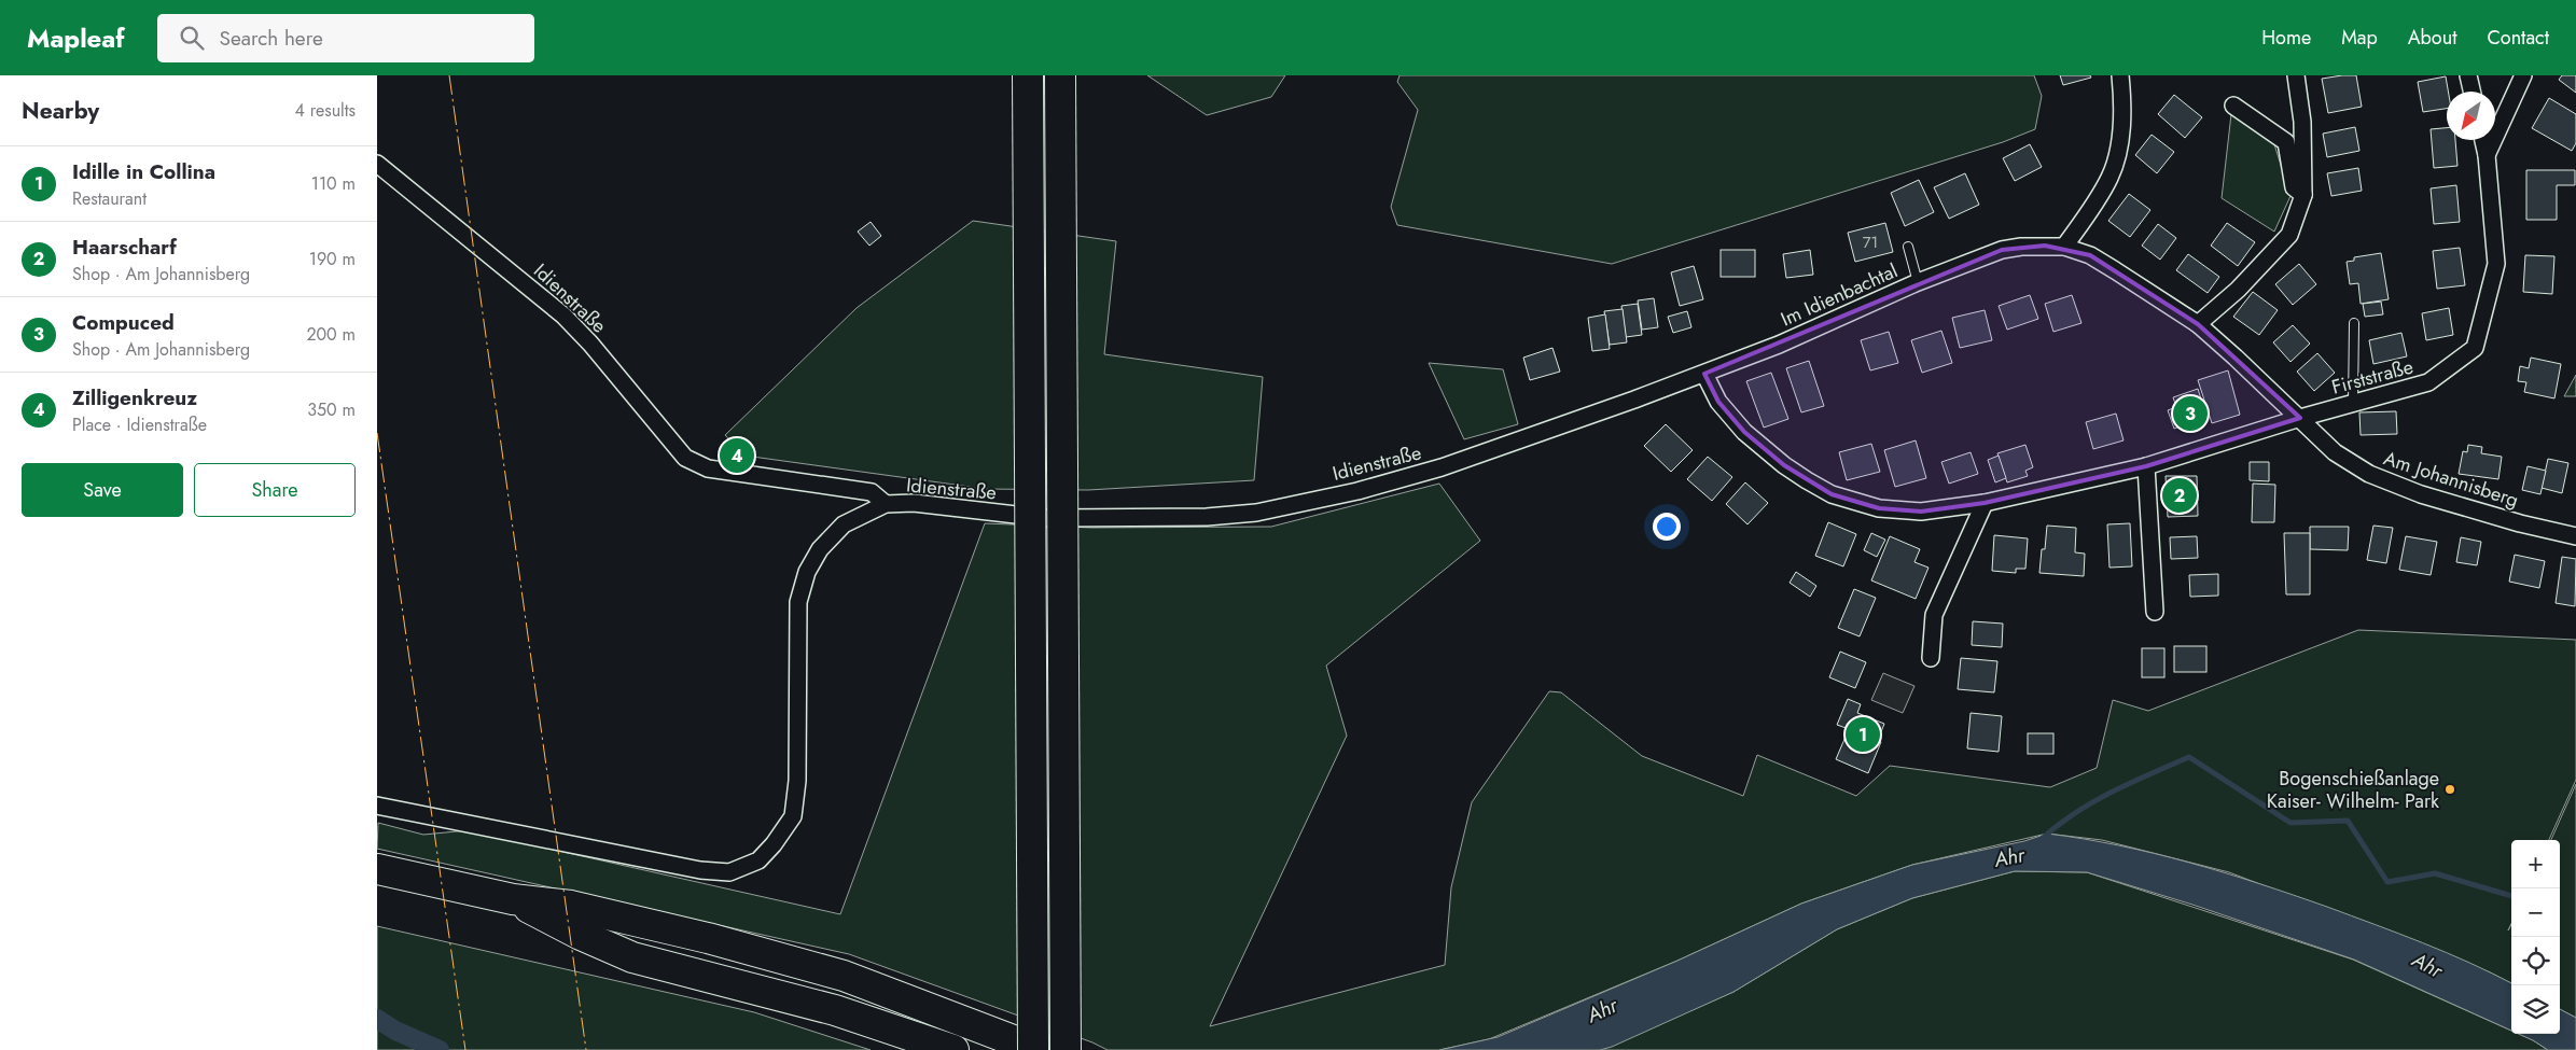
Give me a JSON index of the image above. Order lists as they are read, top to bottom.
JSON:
{
  "streets": {
    "street": [
      "Im Idienbachtal",
      "Idienstraße",
      "Firststraße",
      "Am Johannisberg"
    ]
  },
  "crossings": [
    ["Im Idienbachtal", "Idienstraße"],
    ["Im Idienbachtal", "Firststraße"],
    ["Im Idienbachtal", "Am Johannisberg"],
    ["Firststraße", "Am Johannisberg"]
  ],
  "water": ["Ahr"],
  "places": ["Bogenschießanlage Kaiser- Wilhelm- Park"],
  "house_numbers": ["71"],
  "north": "bottom left",
  "page": {
    "header": "Mapleaf",
    "search": "Search here",
    "nav": [
      "Home",
      "Map",
      "About",
      "Contact"
    ],
    "heading": ["Nearby", "4 results"],
    "list": [
      {
        "mark": "1",
        "name": "Idille in Collina",
        "note": "Restaurant",
        "value": "110 m"
      },
      {
        "mark": "2",
        "name": "Haarscharf",
        "note": "Shop · Am Johannisberg",
        "value": "190 m"
      },
      {
        "mark": "3",
        "name": "Compuced",
        "note": "Shop · Am Johannisberg",
        "value": "200 m"
      },
      {
        "mark": "4",
        "name": "Zilligenkreuz",
        "note": "Place · Idienstraße",
        "value": "350 m"
      }
    ],
    "pins": [
      "3",
      "4",
      "2",
      "1"
    ],
    "buttons": ["Save", "Share"],
    "map_buttons": ["+", "−"]
  }
}
